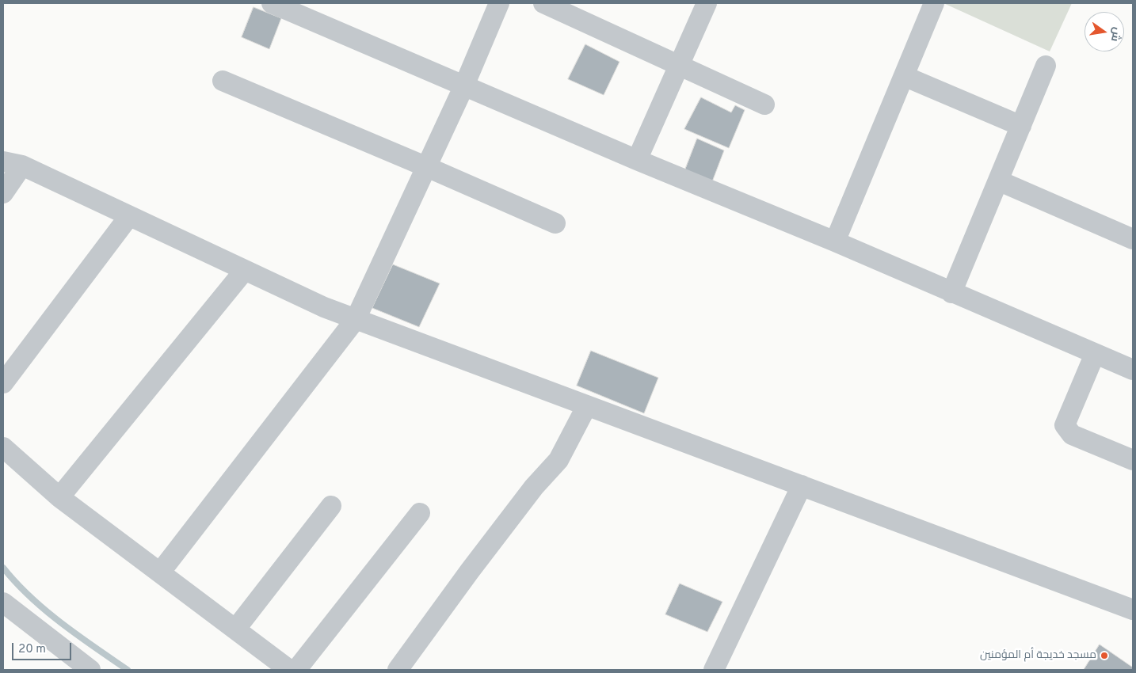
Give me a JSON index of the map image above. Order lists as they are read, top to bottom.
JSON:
{
  "places": ["مسجد خديجة أم المؤمنين"],
  "scale_bar": "20 m",
  "north": "right"
}
